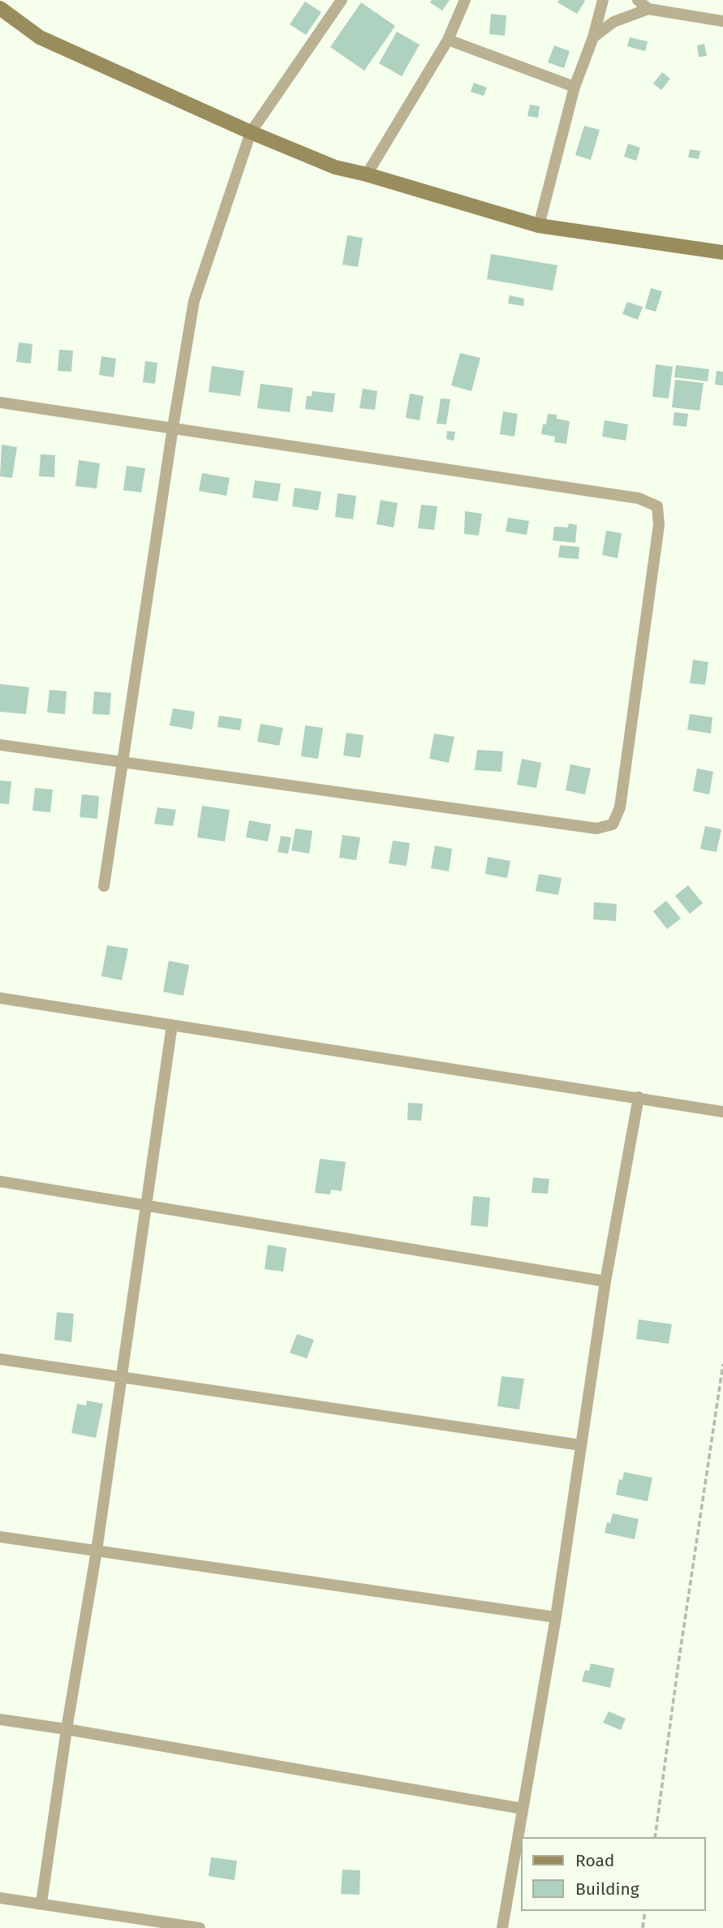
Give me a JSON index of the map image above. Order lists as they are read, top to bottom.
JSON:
{
  "legend": ["Road", "Building"]
}
